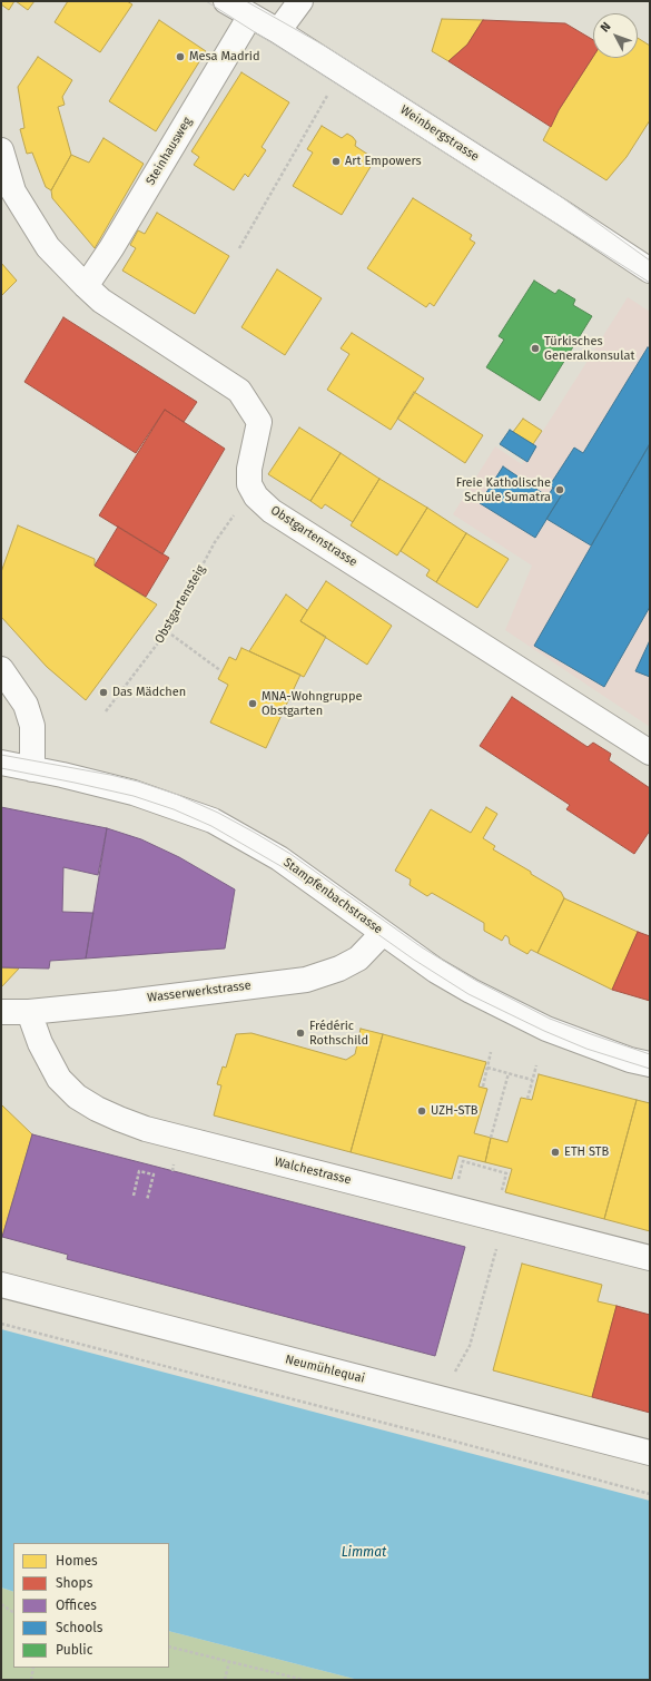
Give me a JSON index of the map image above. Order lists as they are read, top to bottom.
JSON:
{
  "streets": {
    "street": [
      "Weinbergstrasse",
      "Steinhausweg",
      "Obstgartenstrasse",
      "Stampfenbachstrasse",
      "Wasserwerkstrasse",
      "Walchestrasse",
      "Neumühlequai"
    ],
    "path": ["Obstgartensteig"]
  },
  "crossings": [
    ["Weinbergstrasse", "Steinhausweg"],
    ["Steinhausweg", "Obstgartenstrasse"],
    ["Stampfenbachstrasse", "Wasserwerkstrasse"],
    ["Wasserwerkstrasse", "Walchestrasse"]
  ],
  "water": ["Limmat"],
  "places": [
    "Mesa Madrid",
    "Art Empowers",
    "Türkisches Generalkonsulat",
    "Freie Katholische Schule Sumatra",
    "Das Mädchen",
    "MNA-Wohngruppe Obstgarten",
    "Frédéric Rothschild",
    "UZH-STB",
    "ETH STB"
  ],
  "legend": [
    "Homes",
    "Shops",
    "Offices",
    "Schools",
    "Public"
  ],
  "north": "top left"
}
